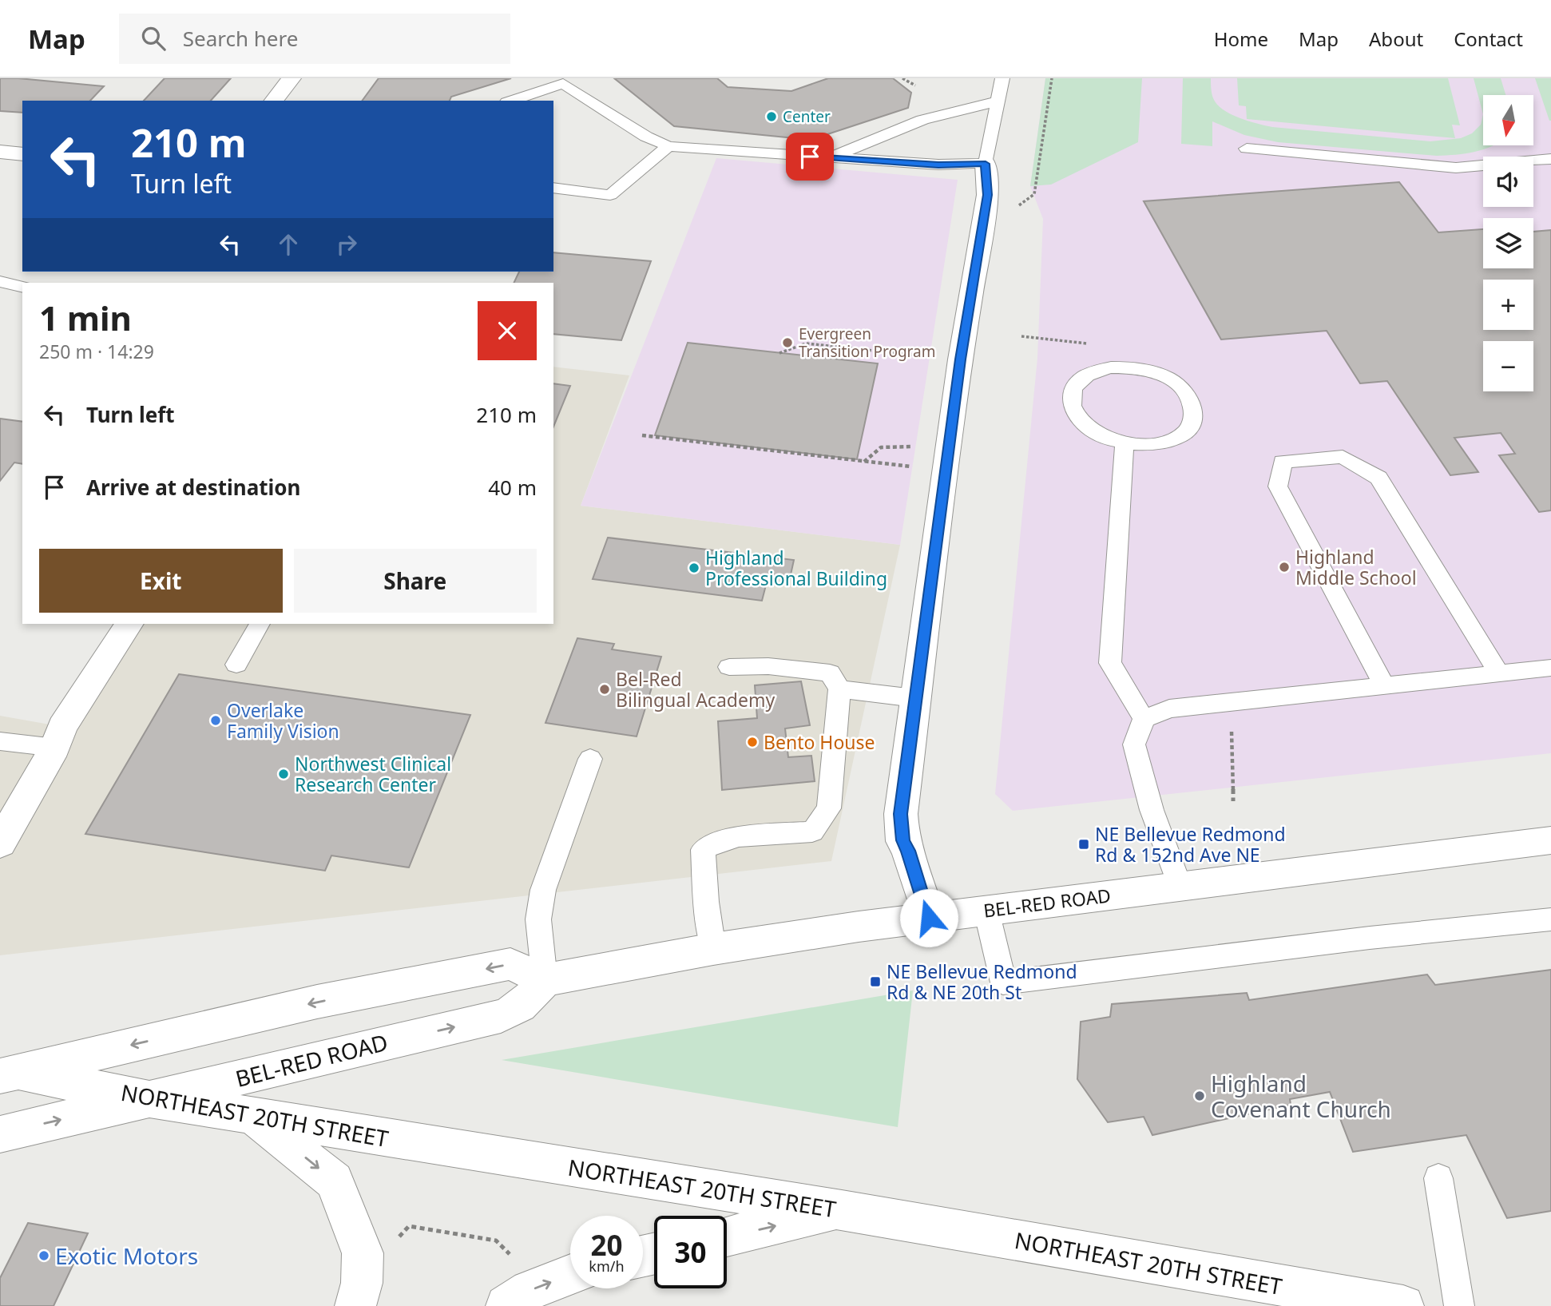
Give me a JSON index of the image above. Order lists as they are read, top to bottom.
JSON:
{
  "streets": {
    "main road": ["BEL-RED ROAD", "NORTHEAST 20TH STREET"]
  },
  "crossings": [
    ["BEL-RED ROAD", "NORTHEAST 20TH STREET"]
  ],
  "places": {
    "other": [
      "Center",
      "Evergreen Transition Program",
      "Highland Middle School",
      "Highland Professional Building",
      "Bel-Red Bilingual Academy",
      "Overlake Family Vision",
      "Bento House",
      "Northwest Clinical Research Center",
      "Highland Covenant Church",
      "Exotic Motors"
    ],
    "transit": ["NE Bellevue Redmond Rd & 152nd Ave NE", "NE Bellevue Redmond Rd & NE 20th St"]
  },
  "north": "bottom",
  "page": {
    "header": "Map",
    "search": "Search here",
    "nav": [
      "Home",
      "Map",
      "About",
      "Contact"
    ],
    "map_buttons": ["+", "−"],
    "turn": ["210 m", "Turn left"],
    "heading": ["1 min", "250 m · 14:29"],
    "list": [
      {
        "name": "Turn left",
        "value": "210 m"
      },
      {
        "name": "Arrive at destination",
        "value": "40 m"
      }
    ],
    "buttons": ["Exit", "Share"],
    "speed": "20 km/h",
    "limit": "30"
  }
}
